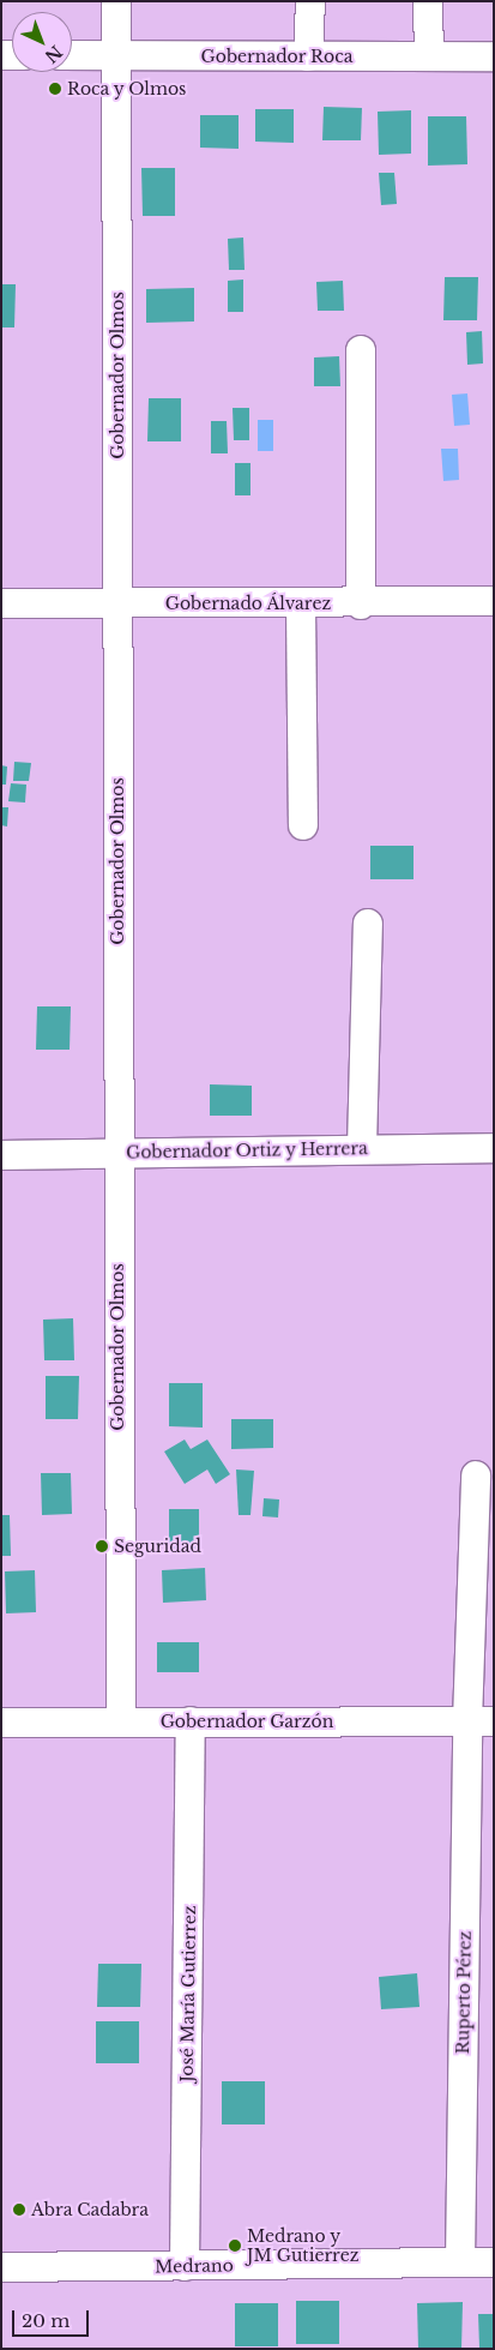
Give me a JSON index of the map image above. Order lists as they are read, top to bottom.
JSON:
{
  "streets": {
    "street": [
      "Gobernador Roca",
      "Gobernador Olmos",
      "Gobernado Álvarez",
      "Gobernador Ortiz y Herrera",
      "Gobernador Garzón",
      "Ruperto Pérez",
      "José María Gutierrez",
      "Medrano"
    ]
  },
  "crossings": [
    ["Gobernador Roca", "Gobernador Olmos"],
    ["Gobernador Olmos", "Gobernado Álvarez"],
    ["Gobernador Olmos", "Gobernador Ortiz y Herrera"],
    ["Gobernador Olmos", "Gobernador Garzón"],
    ["Gobernador Garzón", "Ruperto Pérez"],
    ["Gobernador Garzón", "José María Gutierrez"],
    ["Ruperto Pérez", "Medrano"],
    ["José María Gutierrez", "Medrano"]
  ],
  "places": [
    "Roca y Olmos",
    "Seguridad",
    "Abra Cadabra",
    "Medrano y JM Gutierrez"
  ],
  "scale_bar": "20 m",
  "north": "bottom right"
}
